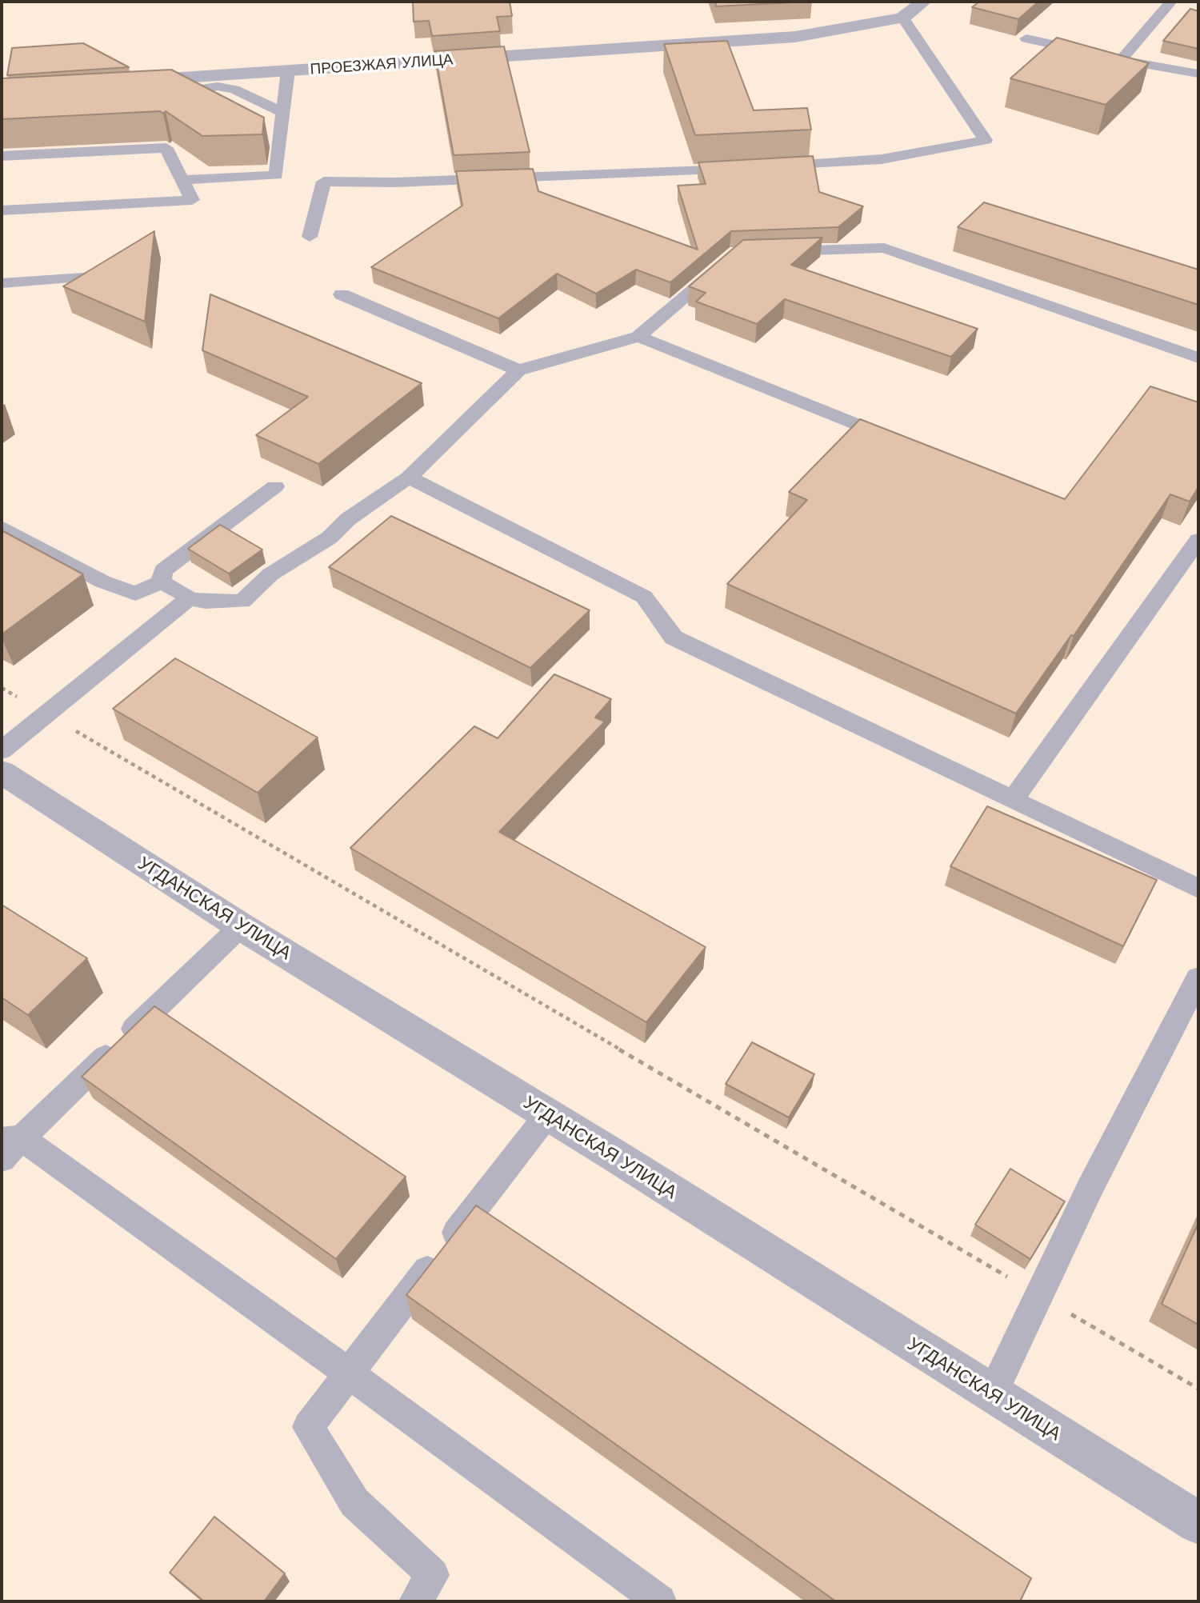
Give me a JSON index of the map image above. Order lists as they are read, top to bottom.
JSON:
{
  "streets": {
    "street": ["ПРОЕЗЖАЯ УЛИЦА", "УГДАНСКАЯ УЛИЦА"]
  }
}
